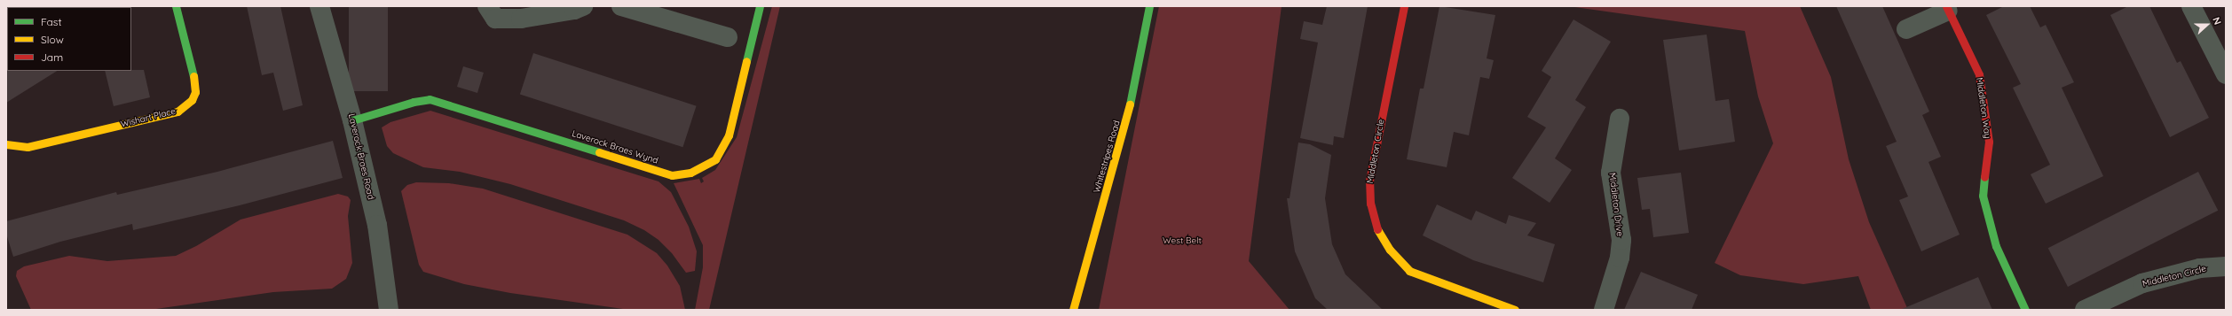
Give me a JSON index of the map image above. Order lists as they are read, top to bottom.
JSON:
{
  "streets": {
    "street": [
      "Middleton Way",
      "Wishart Place",
      "Laverock Braes Wynd",
      "Middleton Circle",
      "Laverock Braes Road",
      "Whitestripes Road",
      "Middleton Drive"
    ]
  },
  "crossings": [
    ["Laverock Braes Wynd", "Laverock Braes Road"]
  ],
  "parks": ["West Belt"],
  "legend": ["Fast", "Slow", "Jam"],
  "north": "right"
}
